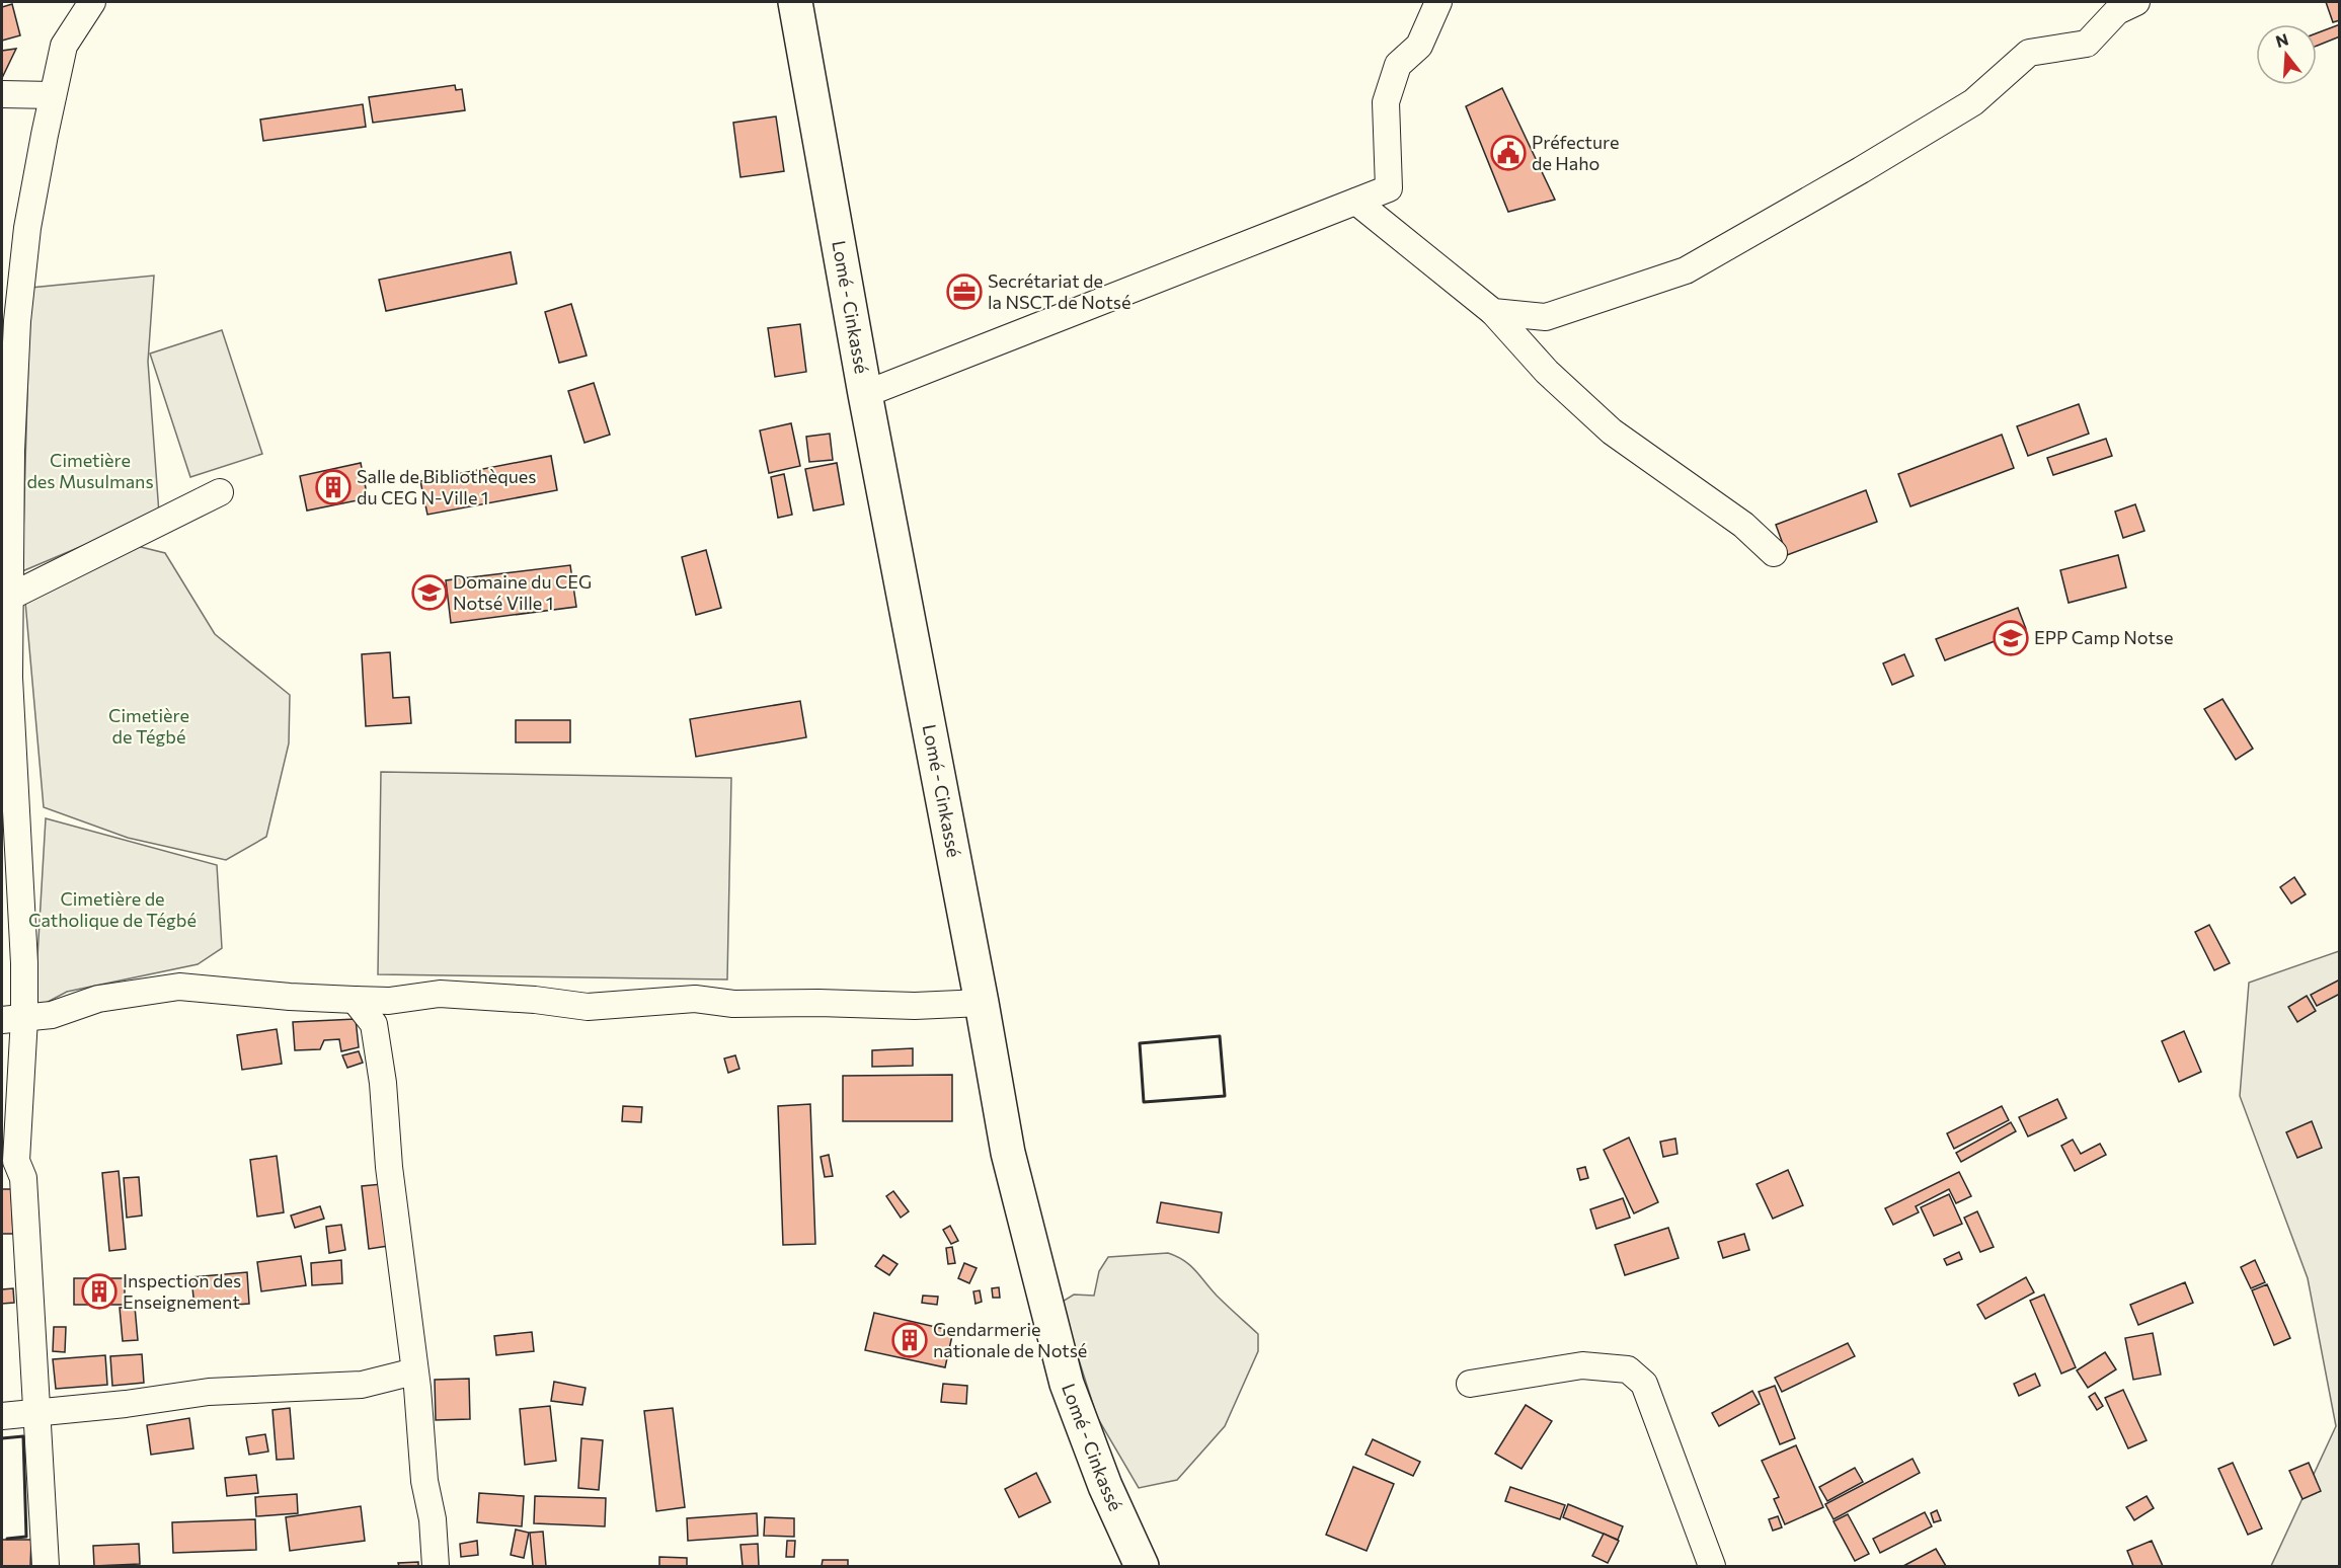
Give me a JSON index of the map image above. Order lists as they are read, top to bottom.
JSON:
{
  "streets": {
    "highway": ["Lomé - Cinkassé"]
  },
  "parks": ["Cimetière des Musulmans", "Cimetière de Tégbé", "Cimetière de Catholique de Tégbé"],
  "places": {
    "public building": ["Préfecture de Haho"],
    "office": ["Secrétariat de la NSCT de Notsé"],
    "building": ["Salle de Bibliothèques du CEG N-Ville 1", "Inspection des Enseignement", "Gendarmerie nationale de Notsé"],
    "school or university": ["Domaine du CEG Notsé Ville 1", "EPP Camp Notse"]
  },
  "north": "top"
}
